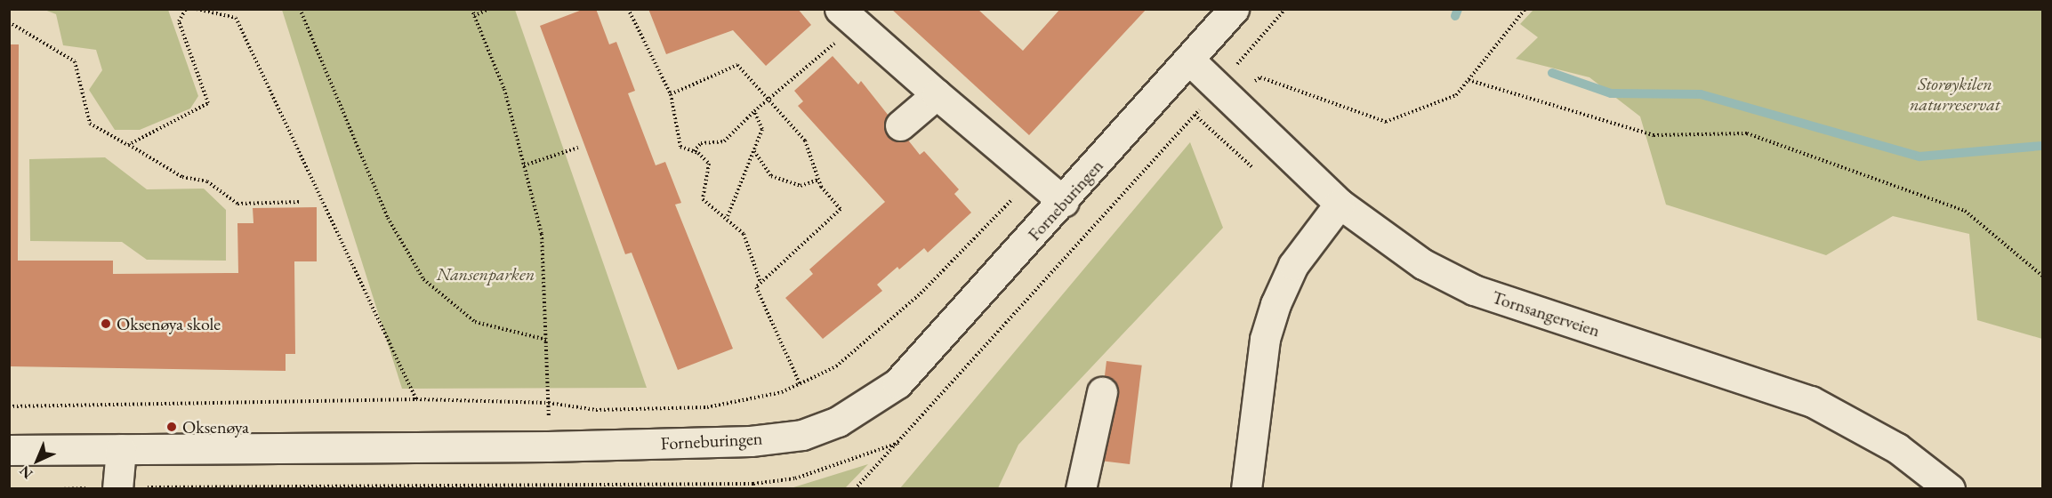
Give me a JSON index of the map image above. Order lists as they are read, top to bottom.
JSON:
{
  "streets": {
    "street": ["Forneburingen", "Tornsangerveien"]
  },
  "crossings": [
    ["Forneburingen", "Tornsangerveien"]
  ],
  "parks": ["Storøykilen naturreservat", "Nansenparken"],
  "places": ["Oksenøya skole", "Oksenøya"],
  "north": "bottom left"
}
